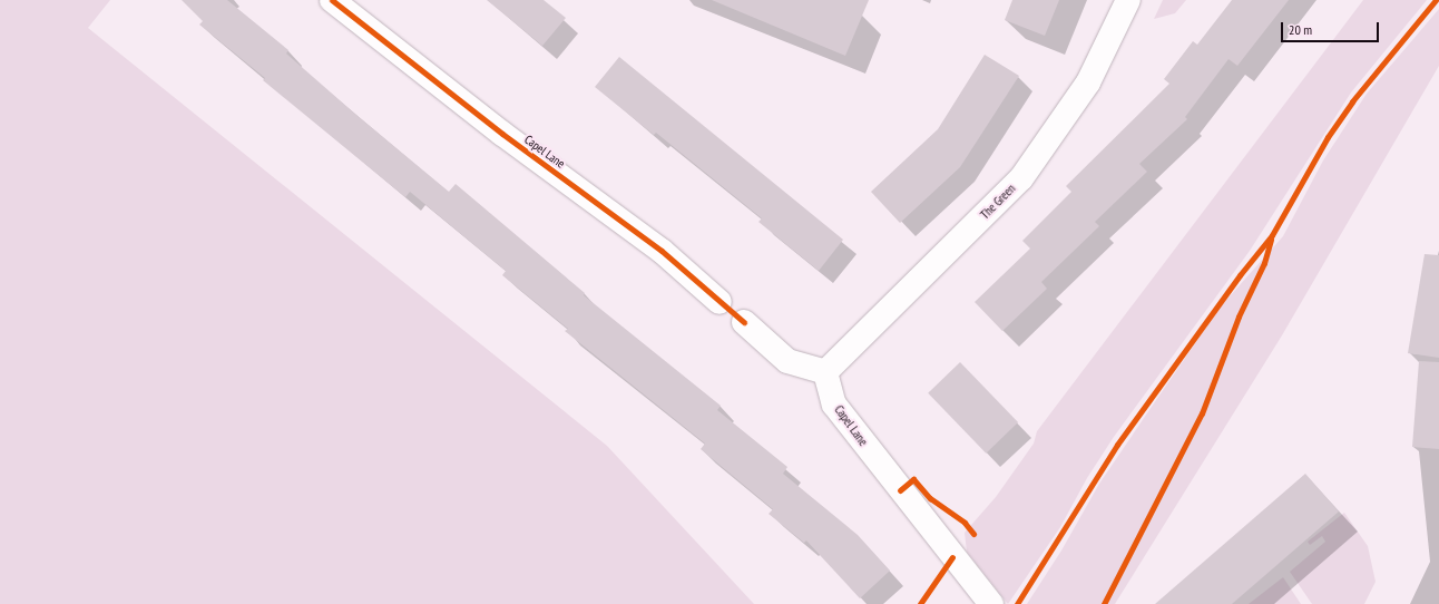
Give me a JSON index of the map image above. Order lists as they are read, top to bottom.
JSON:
{
  "streets": {
    "street": ["Capel Lane", "The Green"]
  },
  "crossings": [
    ["Capel Lane", "The Green"]
  ],
  "scale_bar": "20 m"
}
